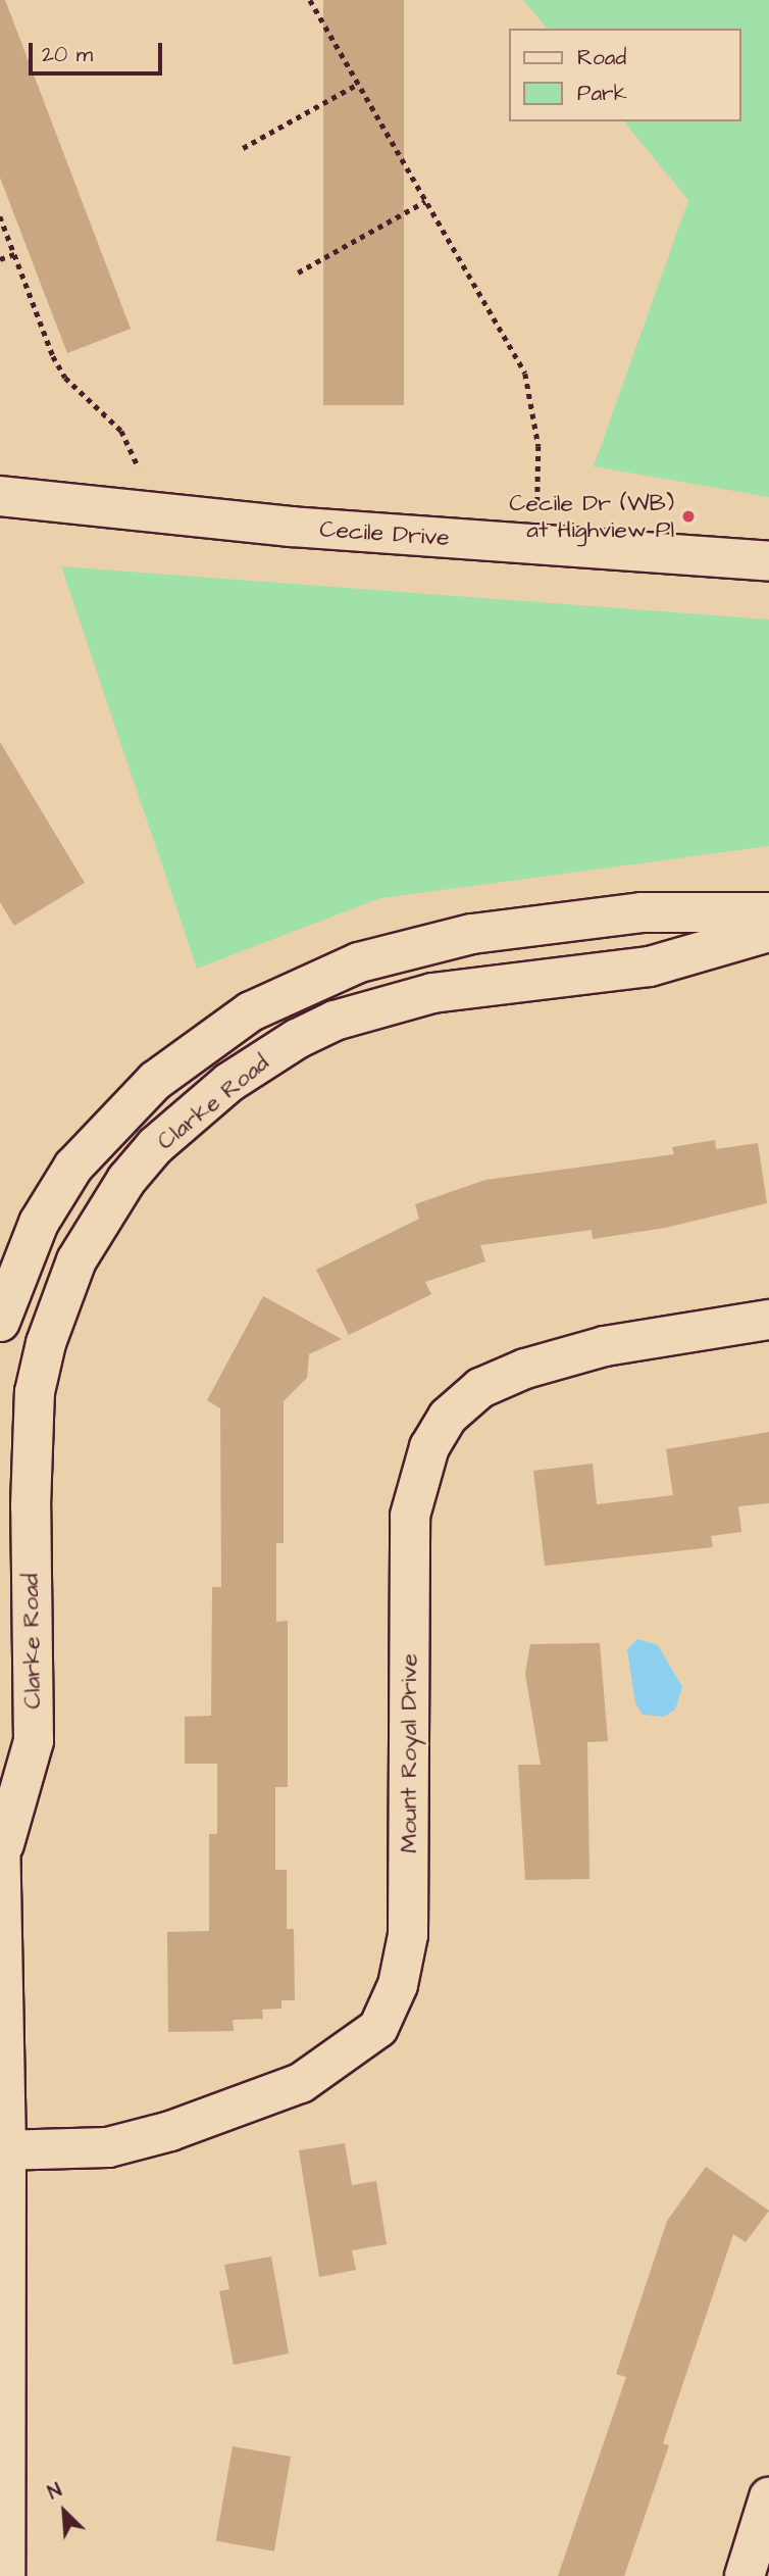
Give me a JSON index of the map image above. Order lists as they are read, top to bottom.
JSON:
{
  "streets": {
    "main road": ["Cecile Drive", "Clarke Road", "Mount Royal Drive"]
  },
  "crossings": [
    ["Clarke Road", "Mount Royal Drive"]
  ],
  "places": ["Cecile Dr (WB) at Highview Pl"],
  "legend": ["Road", "Park"],
  "scale_bar": "20 m",
  "north": "top left"
}
